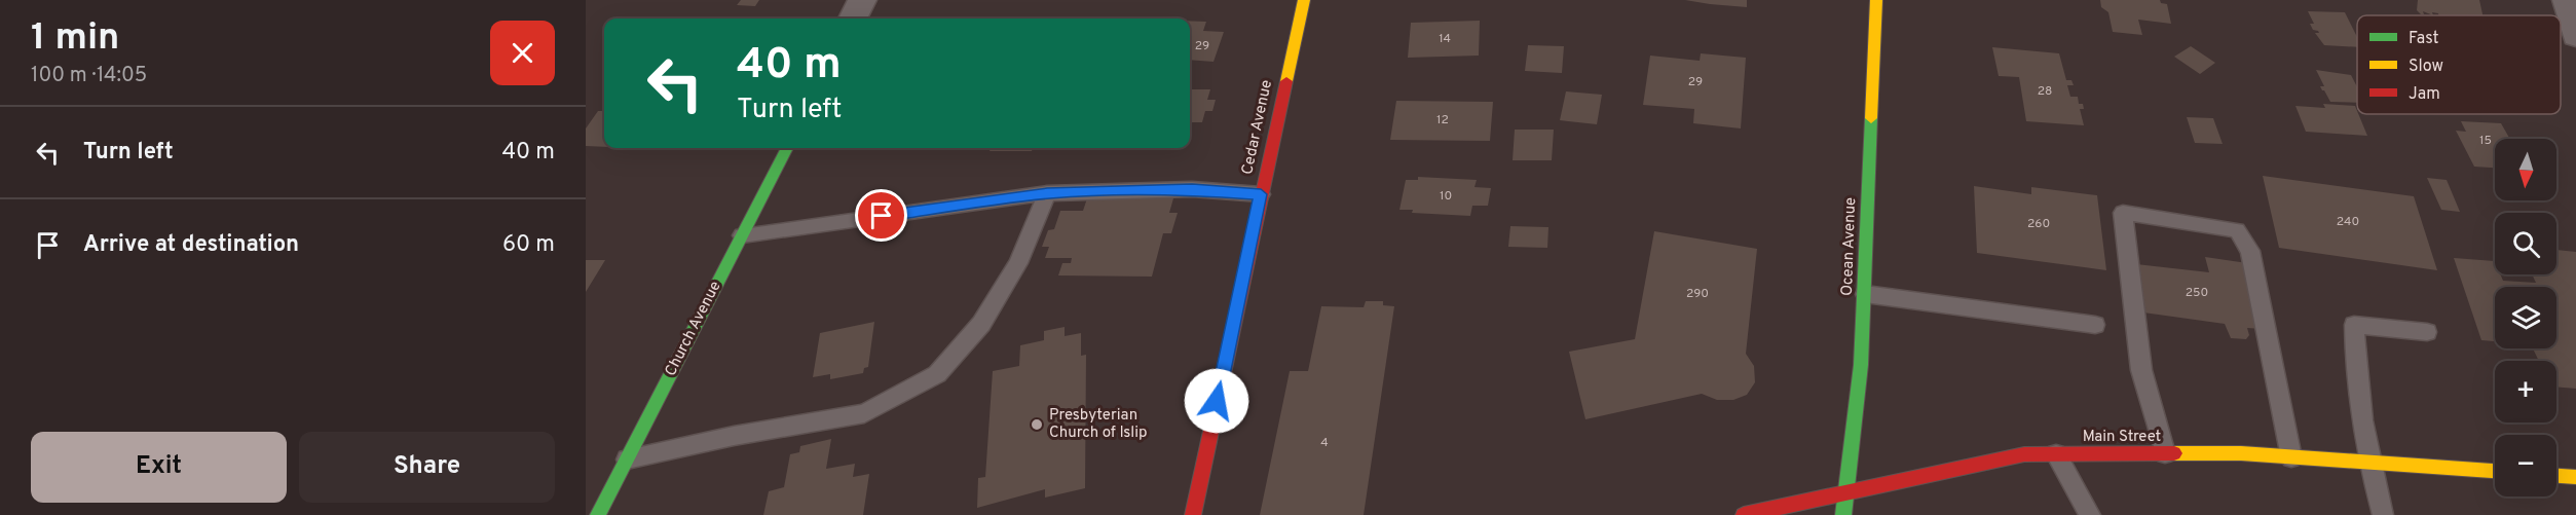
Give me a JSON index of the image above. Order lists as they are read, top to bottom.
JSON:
{
  "streets": {
    "street": [
      "Cedar Avenue",
      "Ocean Avenue",
      "Church Avenue",
      "Main Street"
    ]
  },
  "crossings": [
    ["Ocean Avenue", "Main Street"]
  ],
  "places": ["Presbyterian Church of Islip"],
  "house_numbers": [
    "14",
    "29",
    "29",
    "28",
    "12",
    "15",
    "10",
    "240",
    "260",
    "250",
    "290",
    "4"
  ],
  "legend": ["Fast", "Slow", "Jam"],
  "north": "bottom",
  "page": {
    "heading": ["1 min", "100 m · 14:05"],
    "turn": ["40 m", "Turn left"],
    "list": [
      {
        "name": "Turn left",
        "value": "40 m"
      },
      {
        "name": "Arrive at destination",
        "value": "60 m"
      }
    ],
    "map_buttons": ["+", "−"],
    "buttons": ["Exit", "Share"]
  }
}
